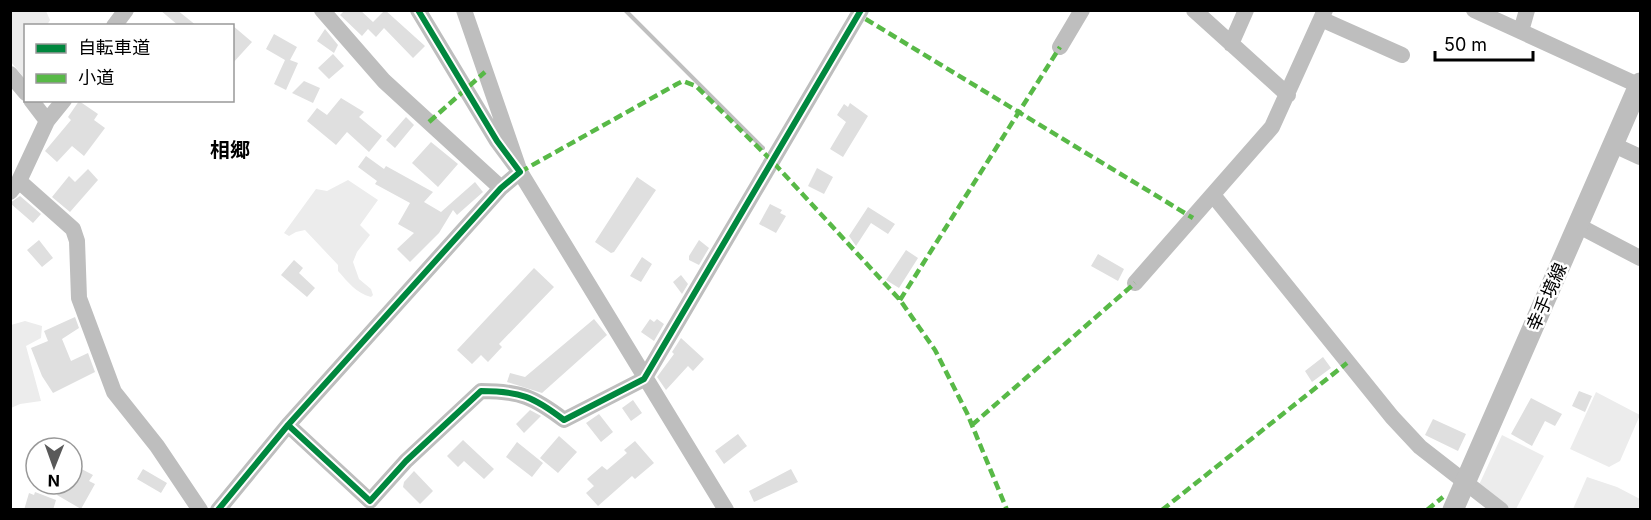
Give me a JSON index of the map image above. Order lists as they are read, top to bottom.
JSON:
{
  "streets": {
    "main road": ["幸手境線"]
  },
  "districts": ["相郷"],
  "legend": ["自転車道", "小道"],
  "scale_bar": "50 m",
  "north": "bottom"
}
